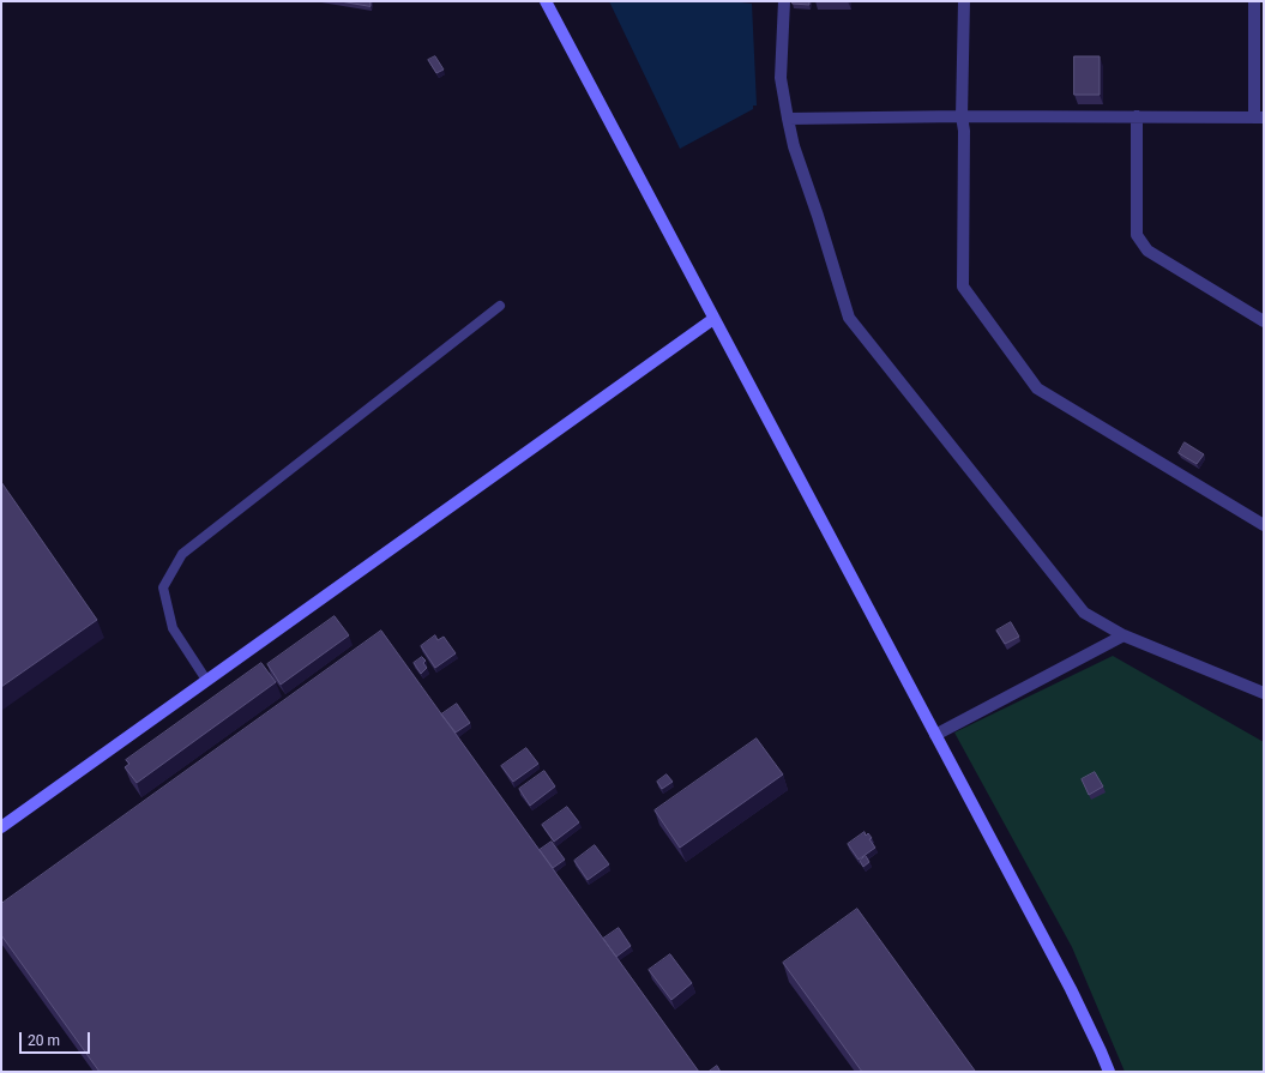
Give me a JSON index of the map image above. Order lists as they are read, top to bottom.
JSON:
{
  "scale_bar": "20 m"
}
